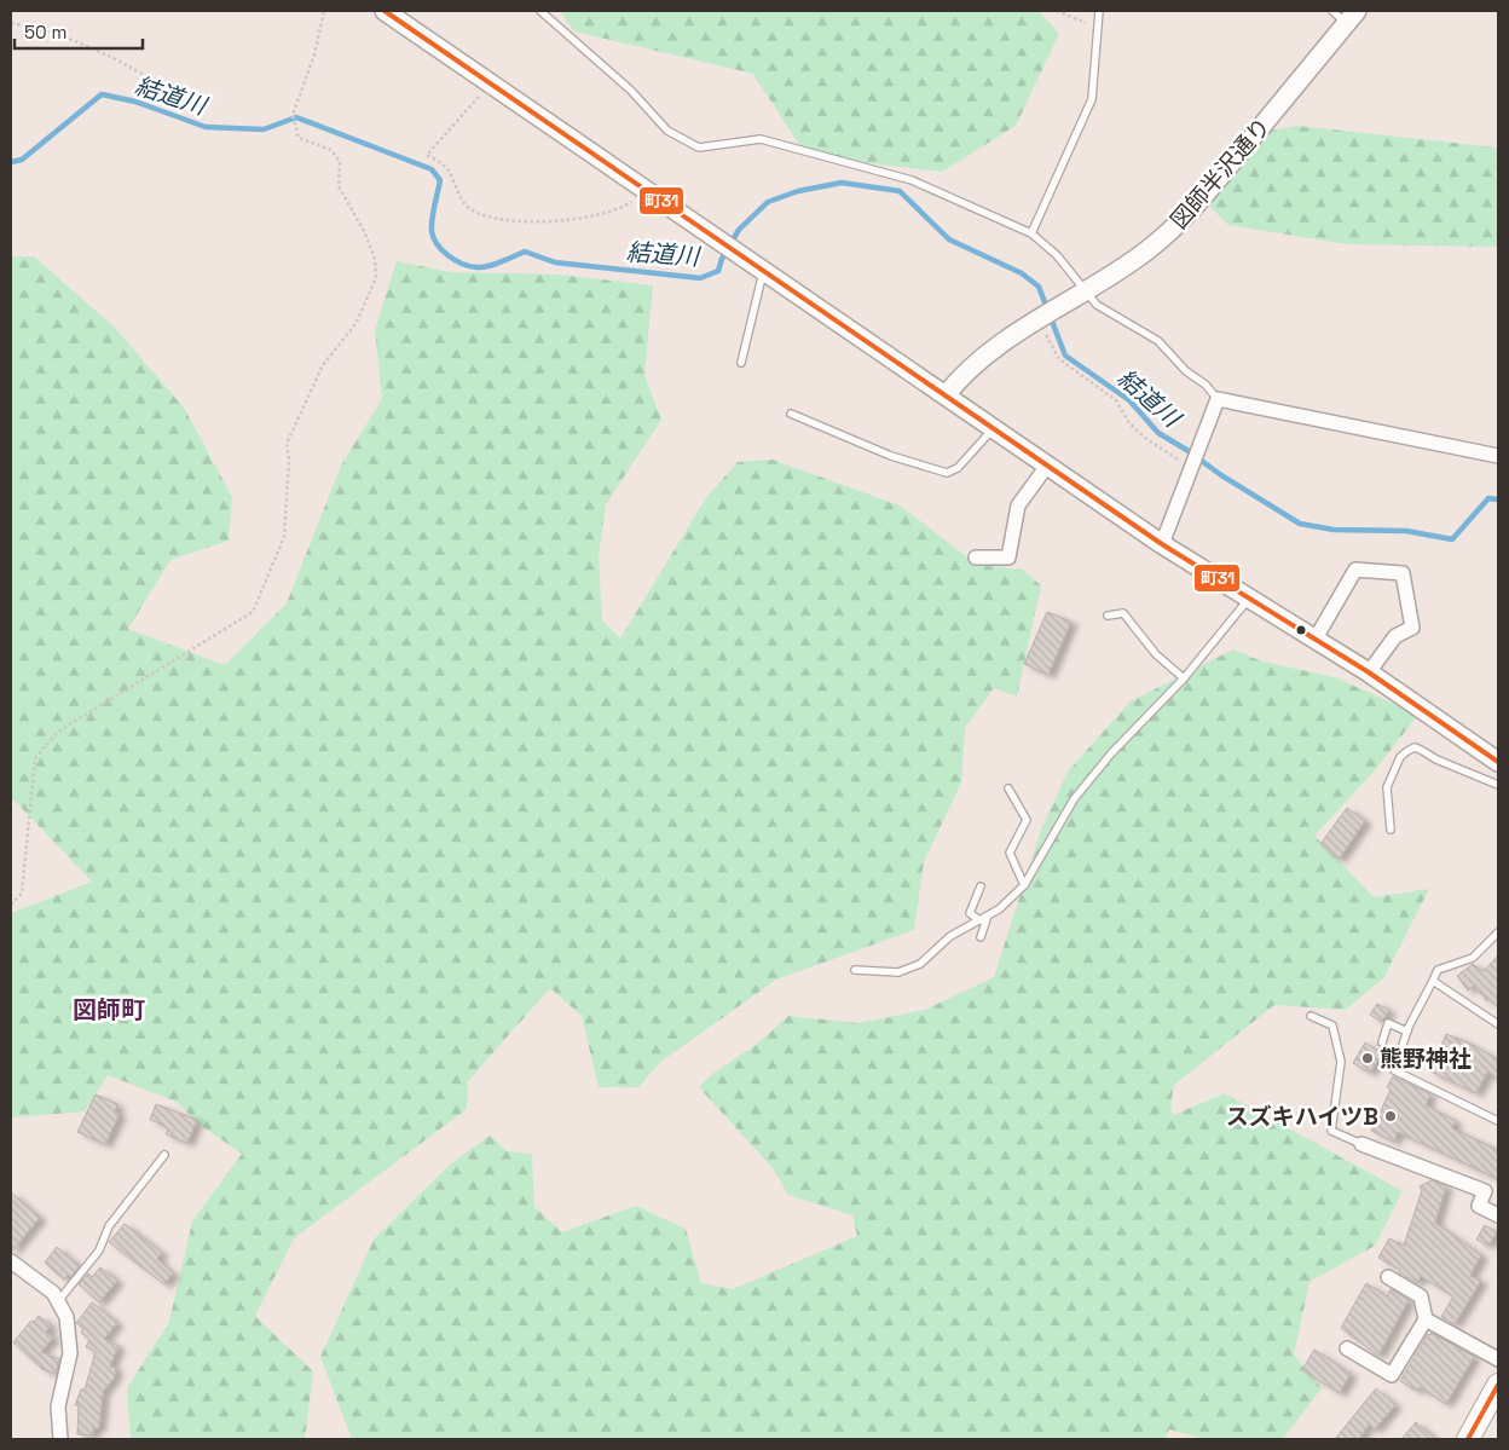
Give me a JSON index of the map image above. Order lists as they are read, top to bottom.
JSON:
{
  "streets": {
    "street": ["図師半沢通り"]
  },
  "districts": ["図師町"],
  "water": ["結道川"],
  "places": ["熊野神社", "スズキハイツB"],
  "lines": ["transit line 町31"],
  "scale_bar": "50 m"
}
